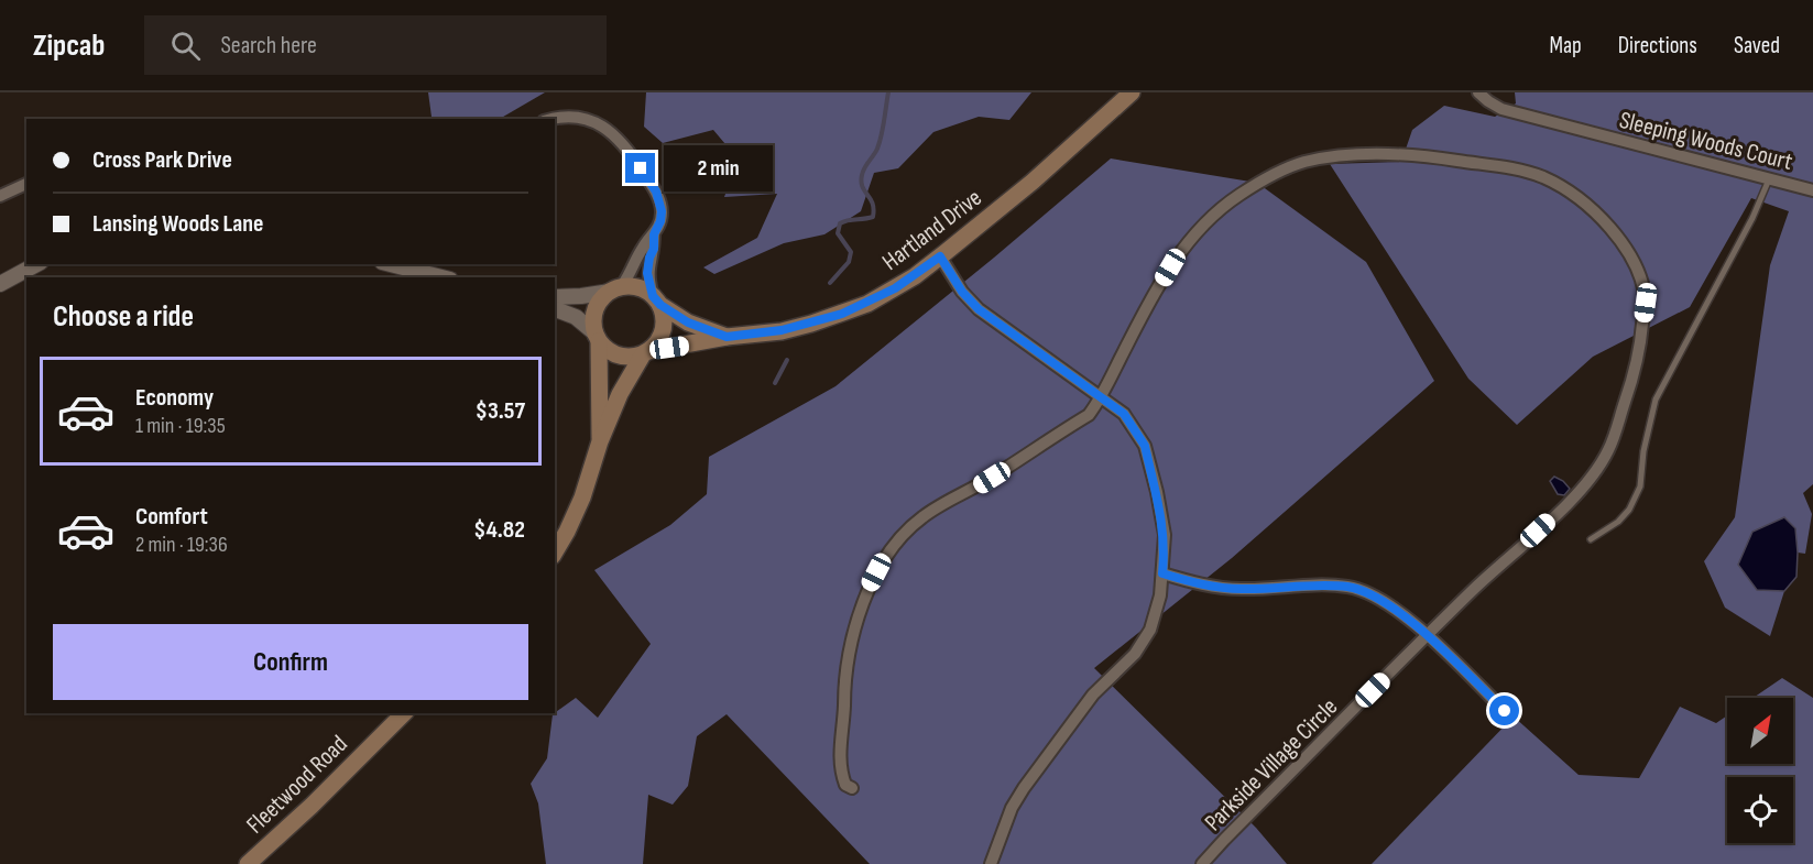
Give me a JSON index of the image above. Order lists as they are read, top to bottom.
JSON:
{
  "streets": {
    "main road": ["Hartland Drive", "Fleetwood Road"],
    "street": ["Sleeping Woods Court", "Parkside Village Circle"]
  },
  "north": "top right",
  "page": {
    "header": "Zipcab",
    "search": "Search here",
    "nav": ["Map", "Directions", "Saved"],
    "banner": ["Cross Park Drive", "Lansing Woods Lane"],
    "bubble": "2 min",
    "heading": "Choose a ride",
    "list": [
      {
        "name": "Economy",
        "note": "1 min · 19:35",
        "value": "$3.57"
      },
      {
        "name": "Comfort",
        "note": "2 min · 19:36",
        "value": "$4.82"
      }
    ],
    "buttons": "Confirm"
  }
}
